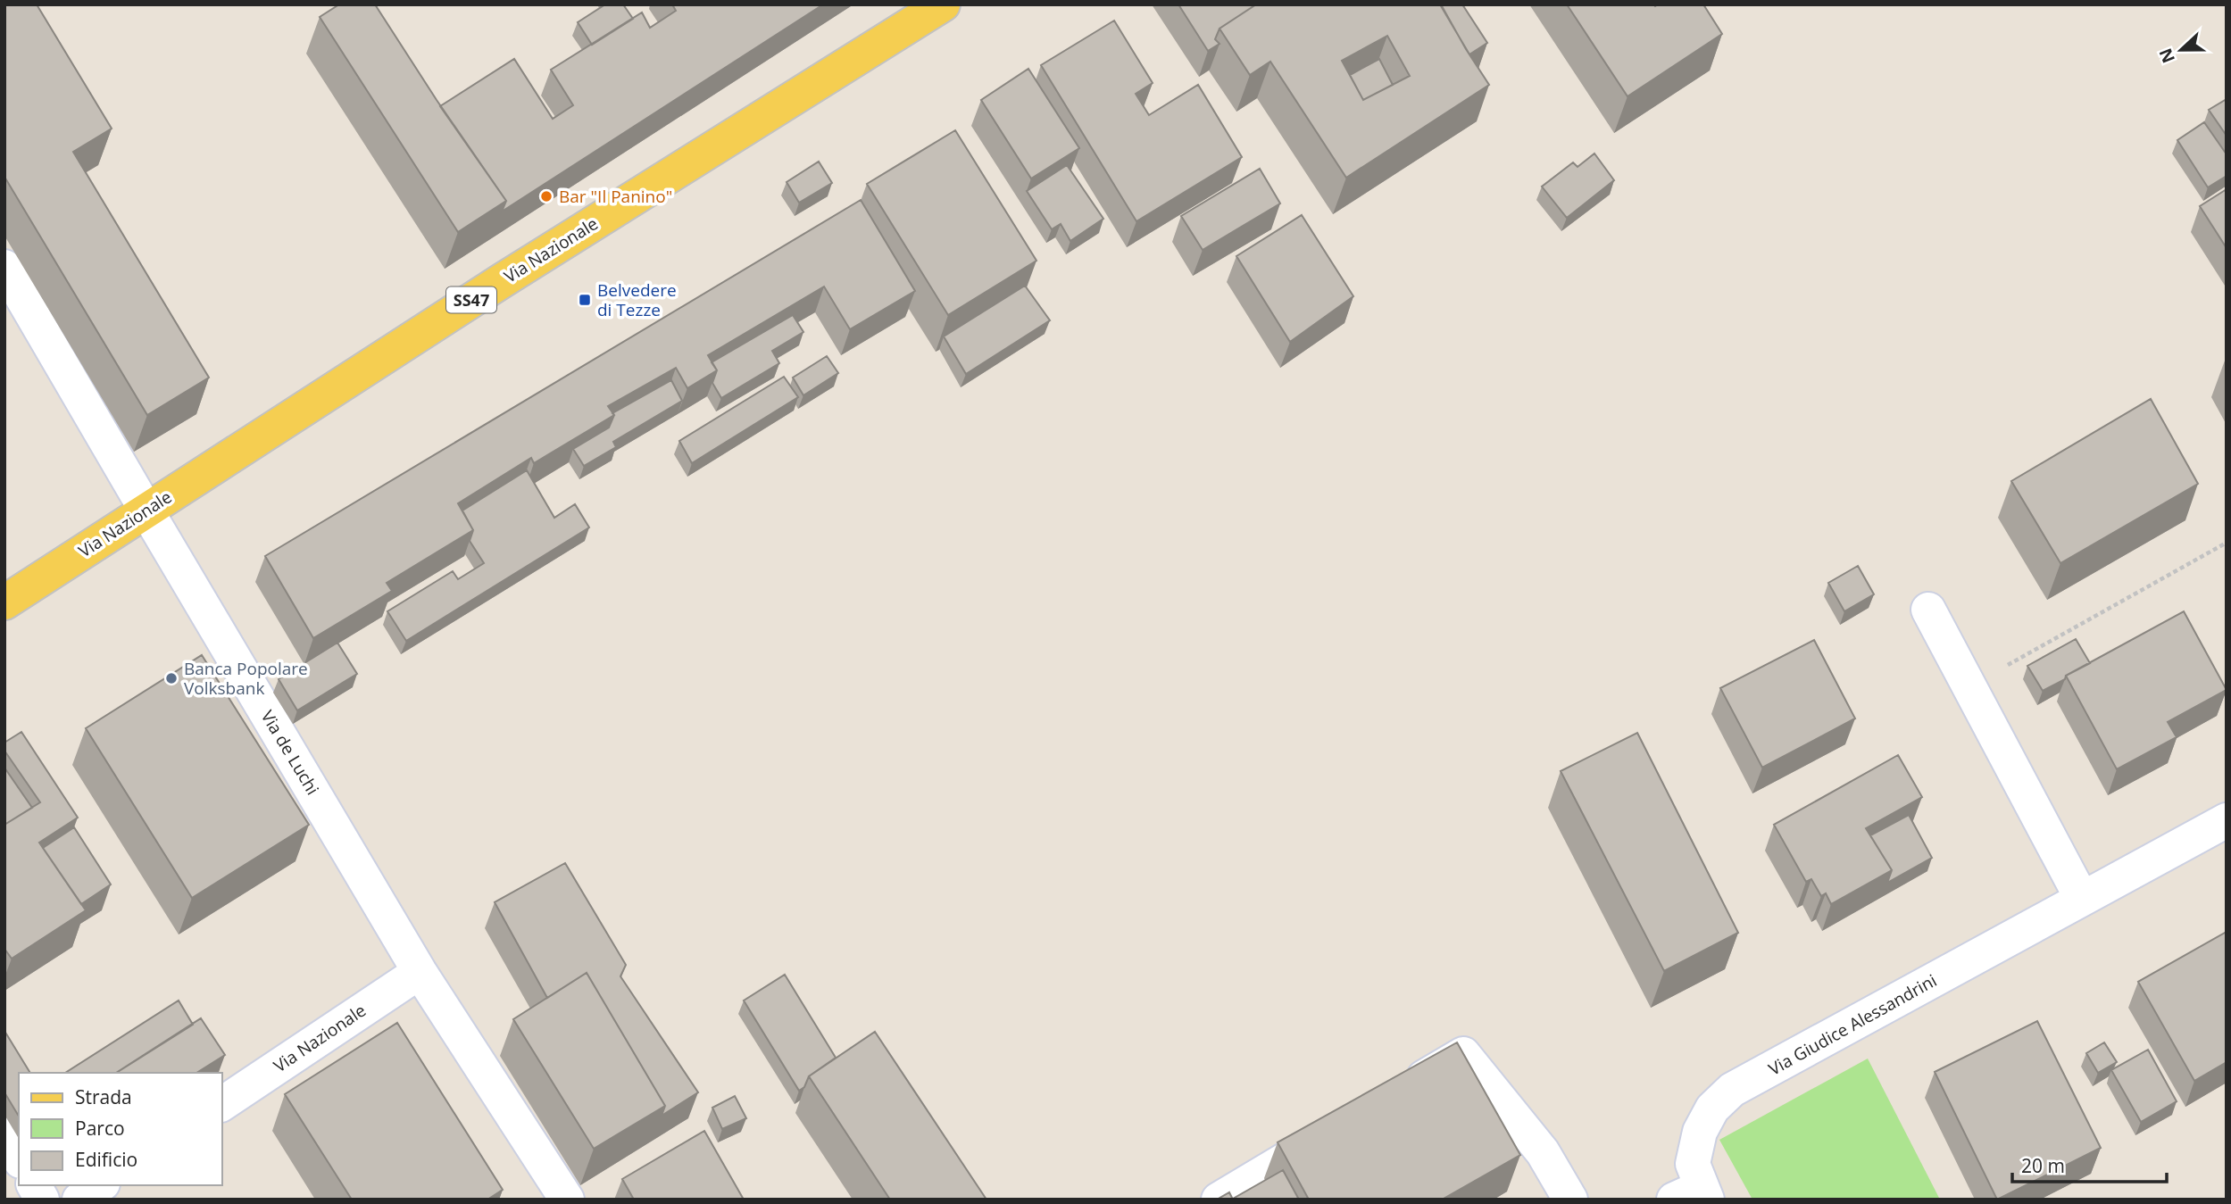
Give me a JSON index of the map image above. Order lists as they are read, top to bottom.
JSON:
{
  "streets": {
    "main road": ["Via Nazionale", "SS47"],
    "street": ["Via de Luchi", "Via Giudice Alessandrini"]
  },
  "crossings": [
    ["Via Nazionale", "Via de Luchi"]
  ],
  "places": {
    "other": ["Bar \"Il Panino\"", "Banca Popolare Volksbank"],
    "transit": ["Belvedere di Tezze"]
  },
  "legend": ["Strada", "Parco", "Edificio"],
  "scale_bar": "20 m",
  "north": "left"
}
